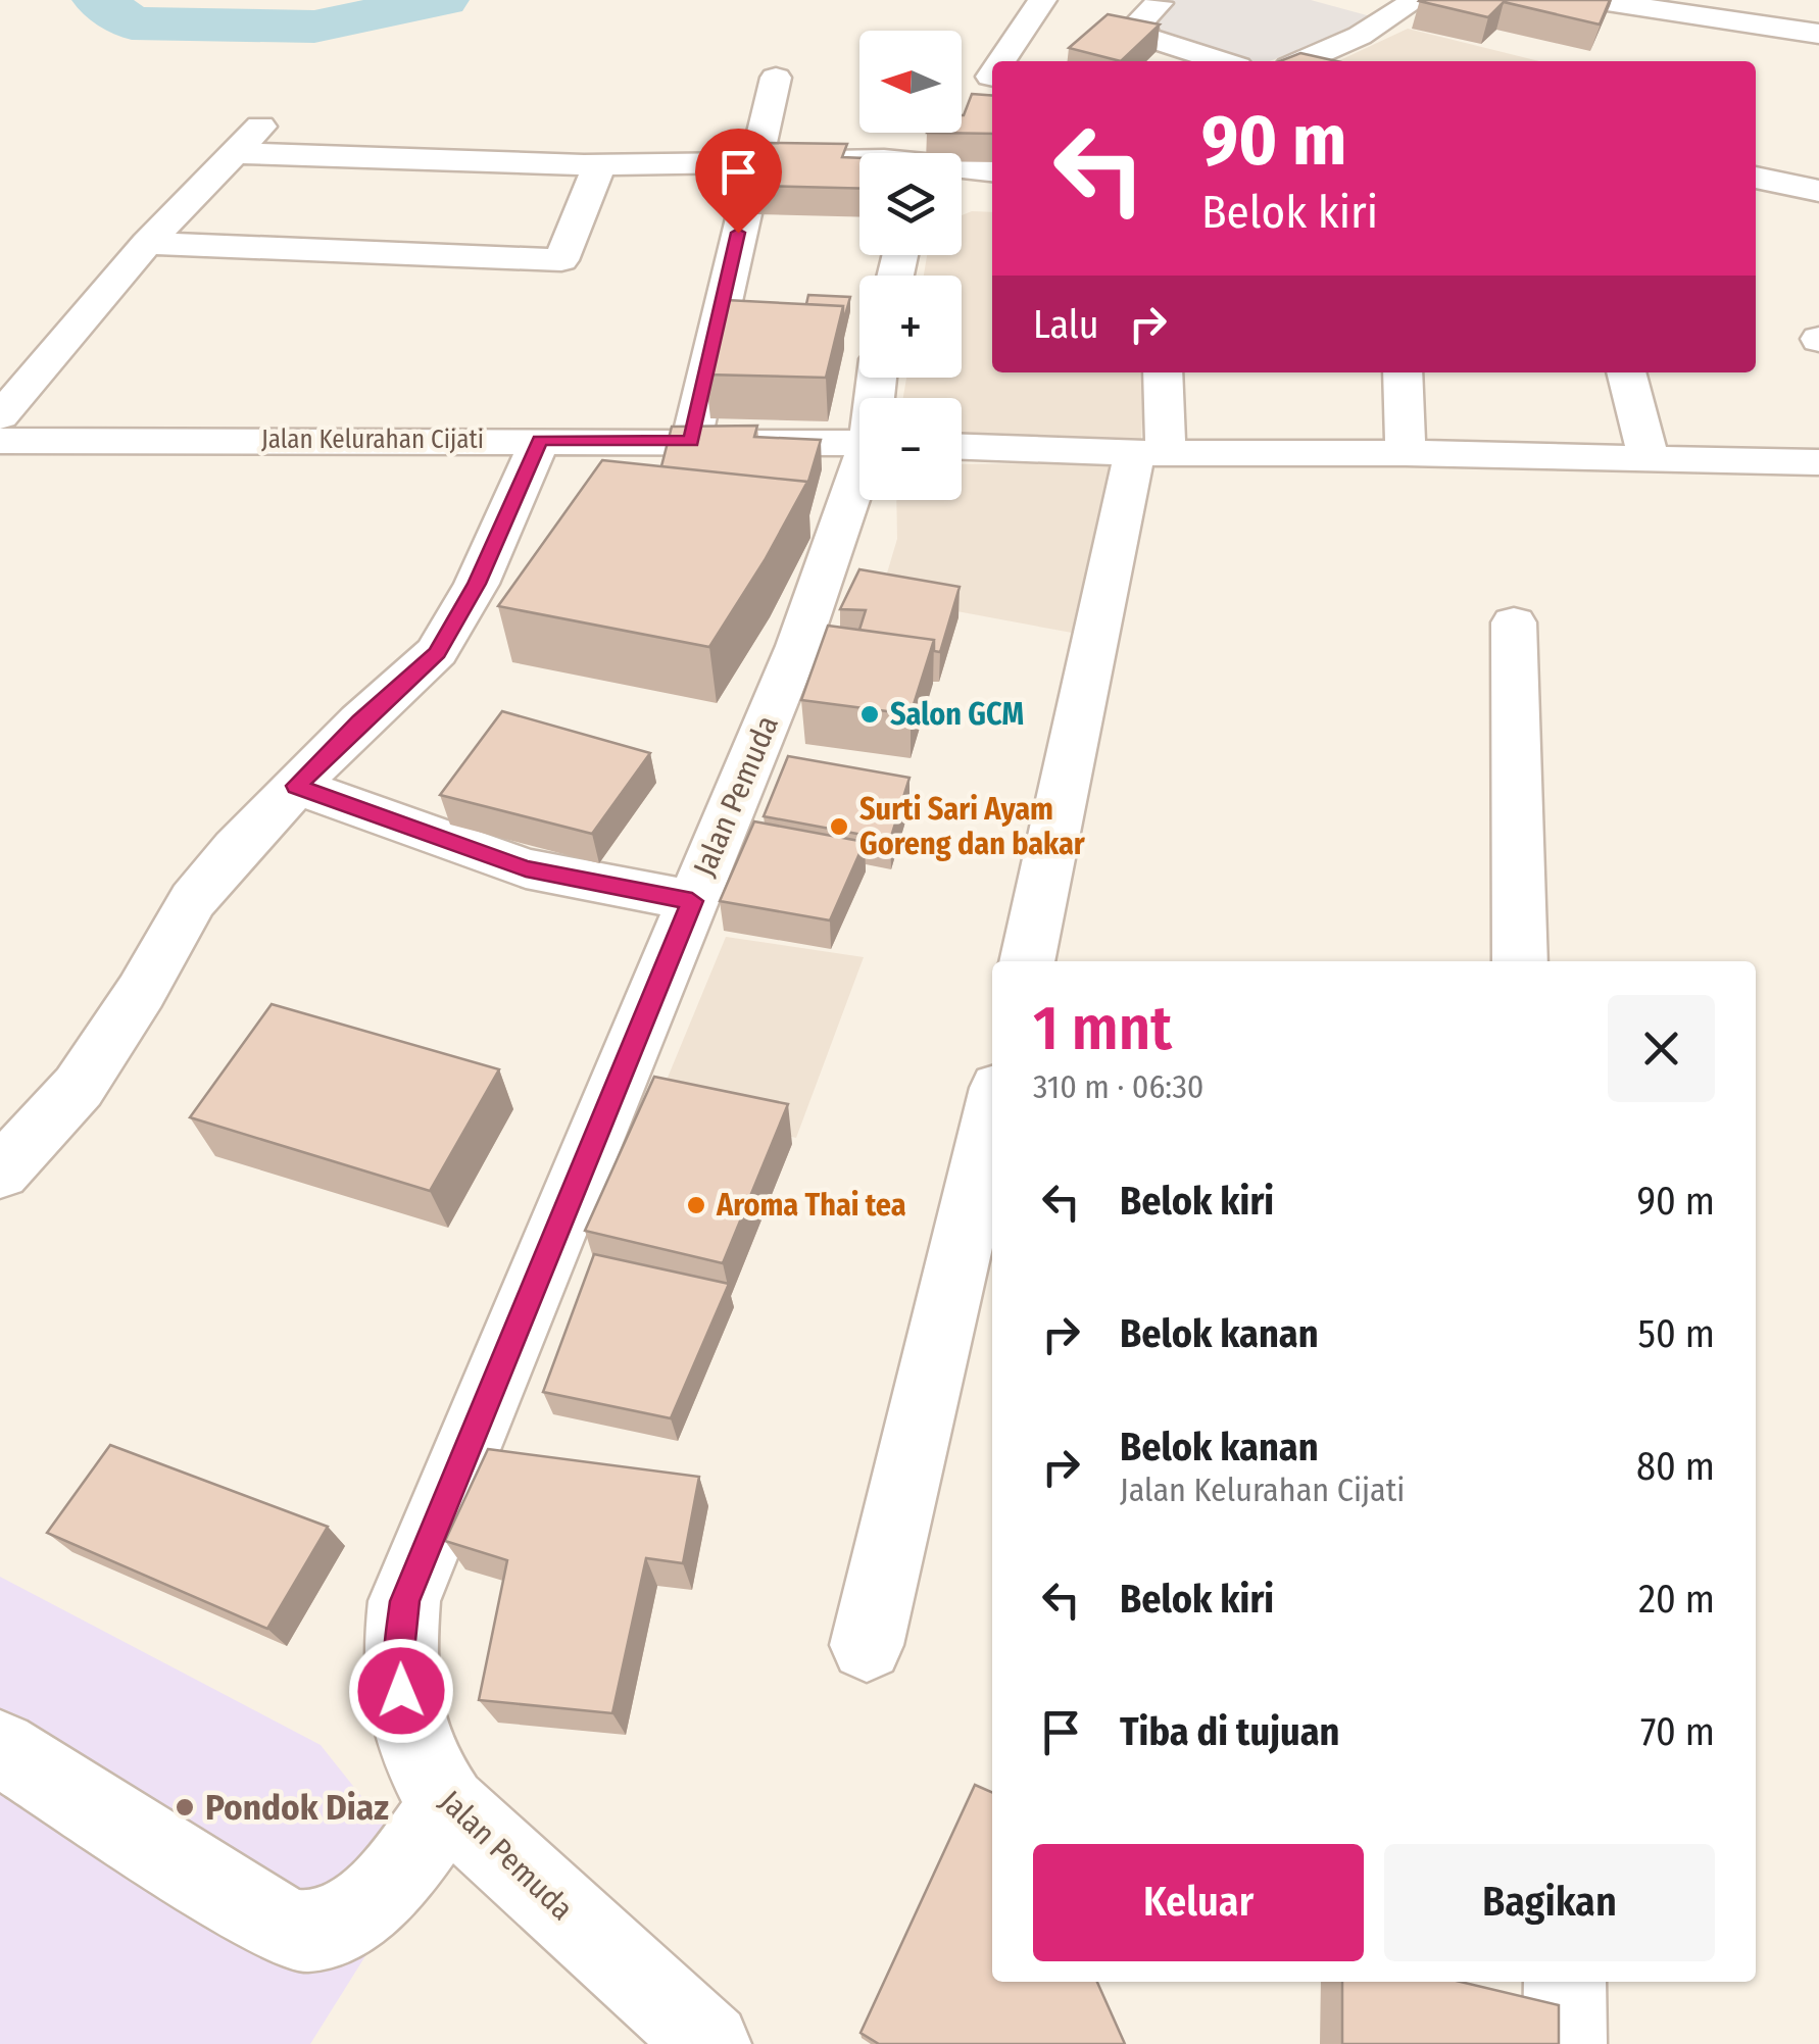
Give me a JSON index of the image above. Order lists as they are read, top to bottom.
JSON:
{
  "streets": {
    "street": ["Jalan Kelurahan Cijati", "Jalan Pemuda"]
  },
  "places": [
    "Salon GCM",
    "Surti Sari Ayam Goreng dan bakar",
    "Aroma Thai tea",
    "Pondok Diaz"
  ],
  "north": "left",
  "page": {
    "map_buttons": ["+", "−"],
    "turn": ["90 m", "Belok kiri"],
    "then": "Lalu",
    "heading": ["1 mnt", "310 m · 06:30"],
    "list": [
      {
        "name": "Belok kiri",
        "value": "90 m"
      },
      {
        "name": "Belok kanan",
        "value": "50 m"
      },
      {
        "name": "Belok kanan",
        "note": "Jalan Kelurahan Cijati",
        "value": "80 m"
      },
      {
        "name": "Belok kiri",
        "value": "20 m"
      },
      {
        "name": "Tiba di tujuan",
        "value": "70 m"
      }
    ],
    "buttons": ["Keluar", "Bagikan"]
  }
}
